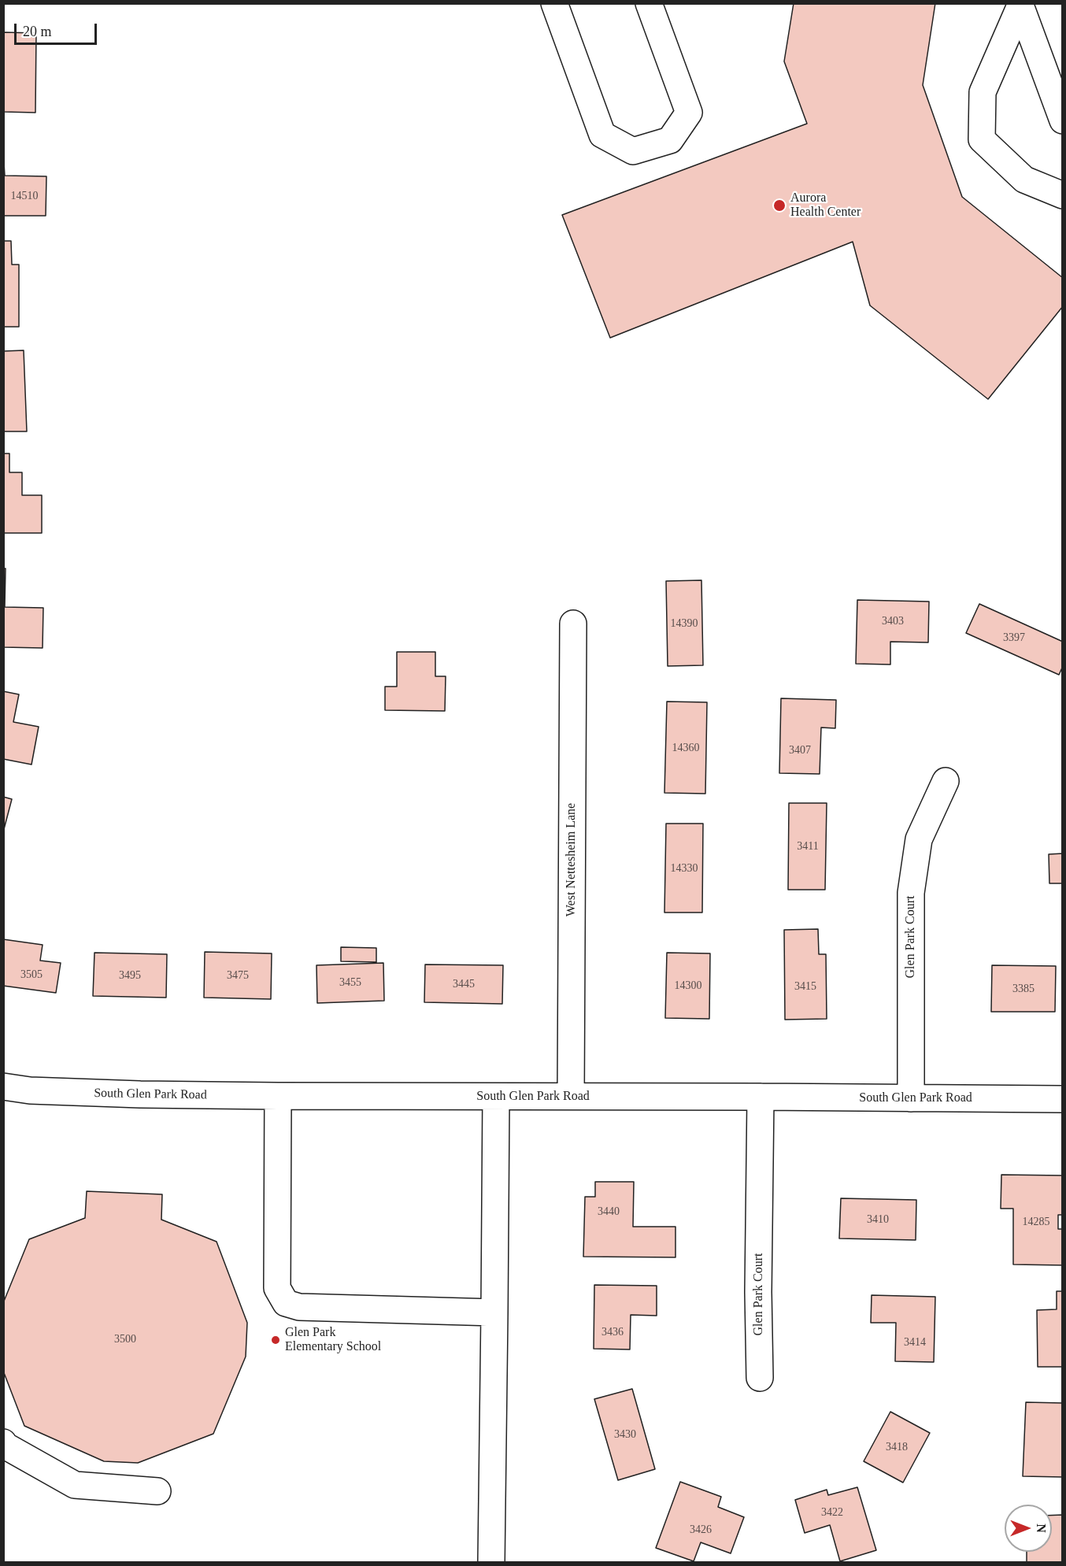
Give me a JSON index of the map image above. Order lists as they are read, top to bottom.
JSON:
{
  "streets": {
    "street": ["West Nettesheim Lane", "Glen Park Court", "South Glen Park Road"]
  },
  "crossings": [
    ["West Nettesheim Lane", "South Glen Park Road"],
    ["Glen Park Court", "South Glen Park Road"]
  ],
  "places": ["Aurora Health Center", "Glen Park Elementary School"],
  "house_numbers": [
    "14510",
    "3403",
    "14390",
    "3397",
    "14360",
    "3407",
    "3411",
    "14330",
    "3505",
    "3495",
    "3475",
    "3455",
    "3445",
    "14300",
    "3415",
    "3385",
    "3440",
    "3410",
    "14285",
    "3436",
    "3500",
    "3414",
    "3430",
    "3418",
    "3422",
    "3426"
  ],
  "scale_bar": "20 m",
  "north": "right"
}
